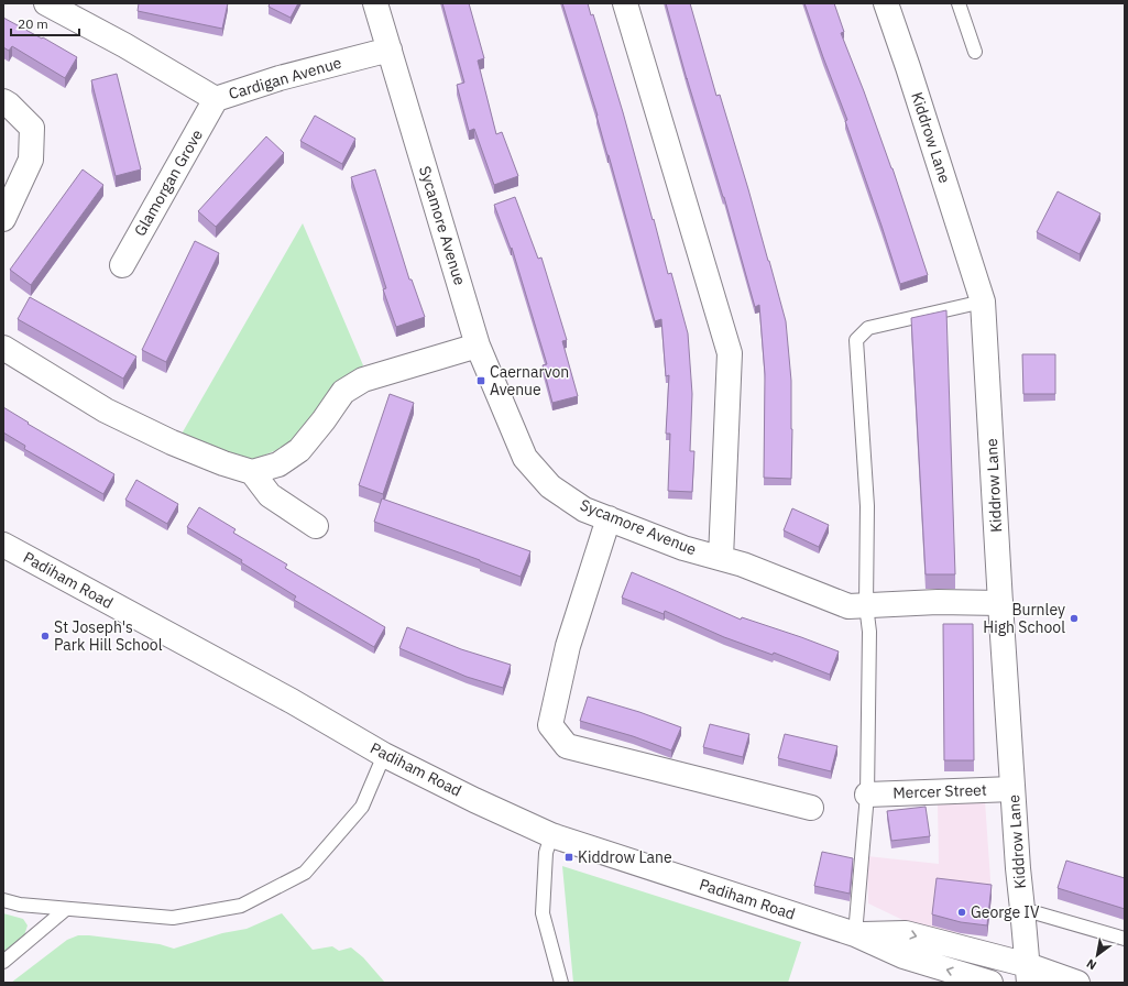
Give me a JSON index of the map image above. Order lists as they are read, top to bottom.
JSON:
{
  "streets": {
    "street": [
      "Cardigan Avenue",
      "Kiddrow Lane",
      "Glamorgan Grove",
      "Sycamore Avenue",
      "Padiham Road",
      "Mercer Street"
    ]
  },
  "crossings": [
    ["Cardigan Avenue", "Glamorgan Grove"],
    ["Cardigan Avenue", "Sycamore Avenue"],
    ["Kiddrow Lane", "Sycamore Avenue"],
    ["Kiddrow Lane", "Padiham Road"],
    ["Kiddrow Lane", "Mercer Street"]
  ],
  "places": {
    "transit": ["Caernarvon Avenue", "Kiddrow Lane"],
    "other": ["Burnley High School", "St Joseph's Park Hill School", "George IV"]
  },
  "scale_bar": "20 m",
  "north": "bottom left"
}
